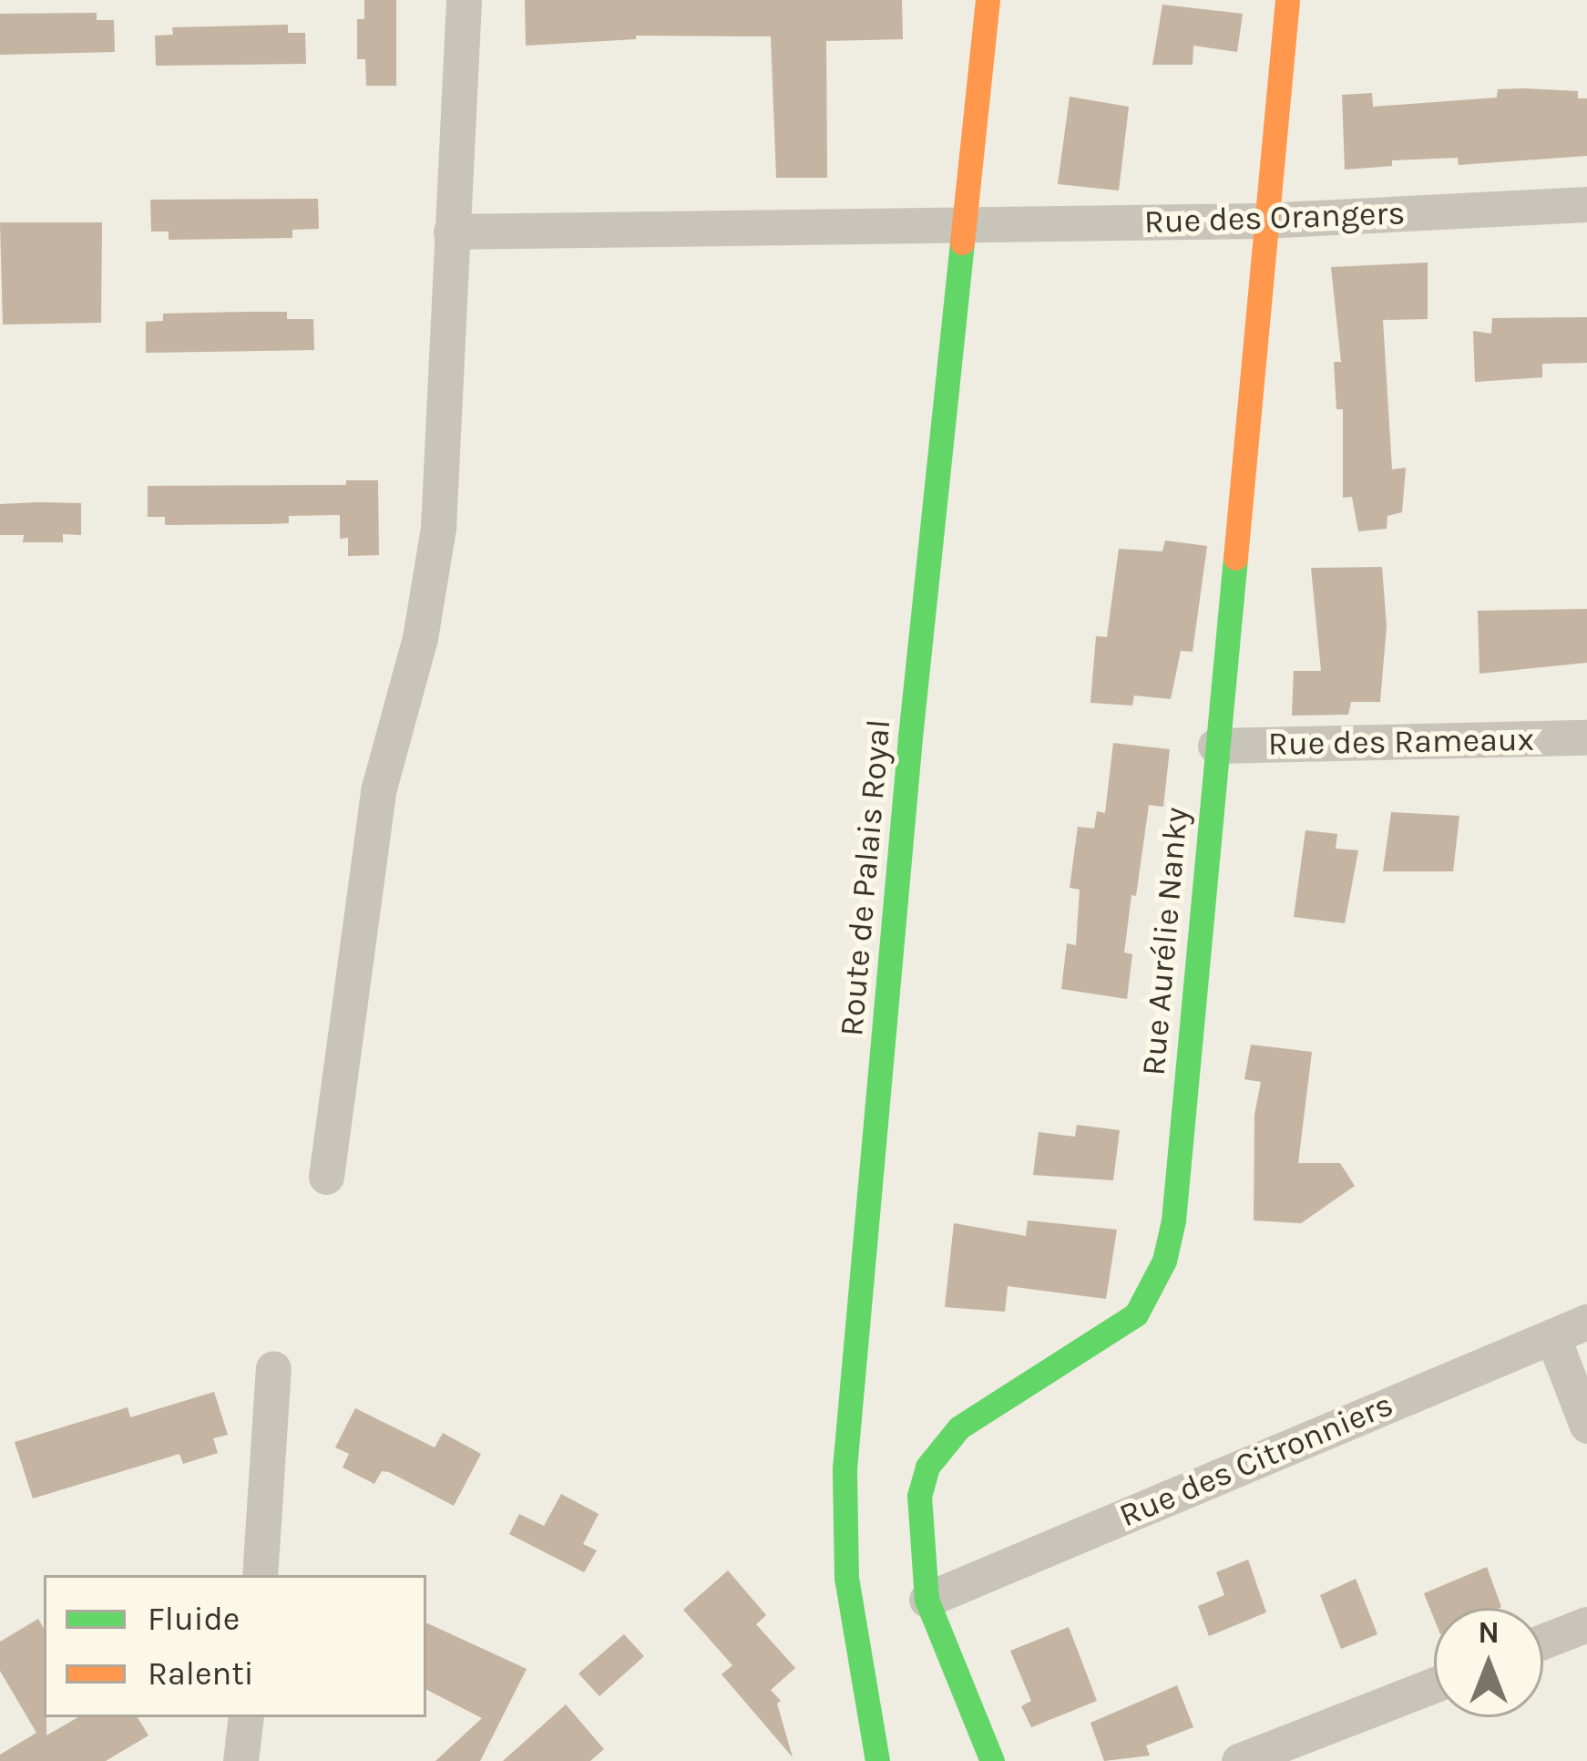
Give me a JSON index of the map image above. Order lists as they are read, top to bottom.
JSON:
{
  "streets": {
    "street": [
      "Rue des Orangers",
      "Rue des Rameaux",
      "Route de Palais Royal",
      "Rue Aurélie Nanky",
      "Rue des Citronniers"
    ]
  },
  "crossings": [
    ["Rue des Orangers", "Route de Palais Royal"],
    ["Rue des Orangers", "Rue Aurélie Nanky"],
    ["Rue des Rameaux", "Rue Aurélie Nanky"],
    ["Rue Aurélie Nanky", "Rue des Citronniers"]
  ],
  "legend": ["Fluide", "Ralenti"],
  "north": "top"
}
